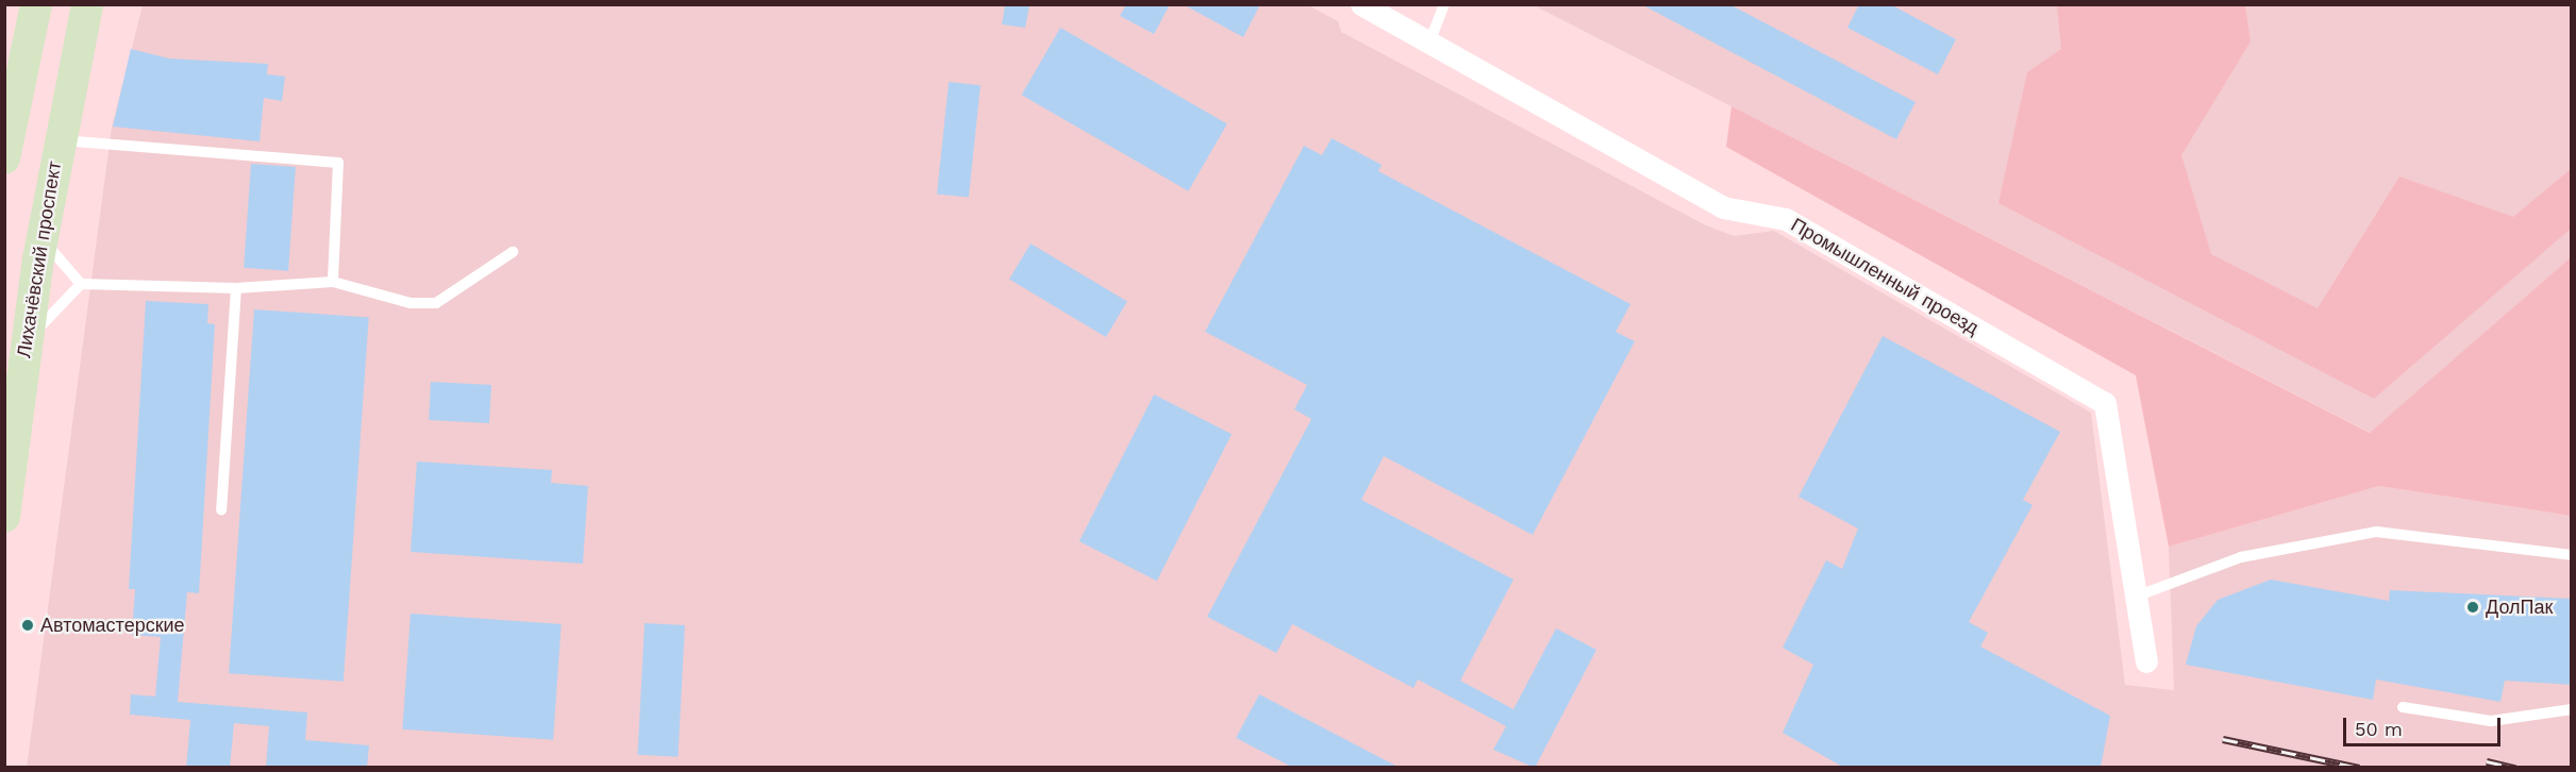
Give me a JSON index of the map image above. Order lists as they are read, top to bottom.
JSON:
{
  "streets": {
    "main road": ["Лихачёвский проспект"],
    "street": ["Промышленный проезд"]
  },
  "places": ["ДолПак", "Автомастерские"],
  "scale_bar": "50 m"
}
